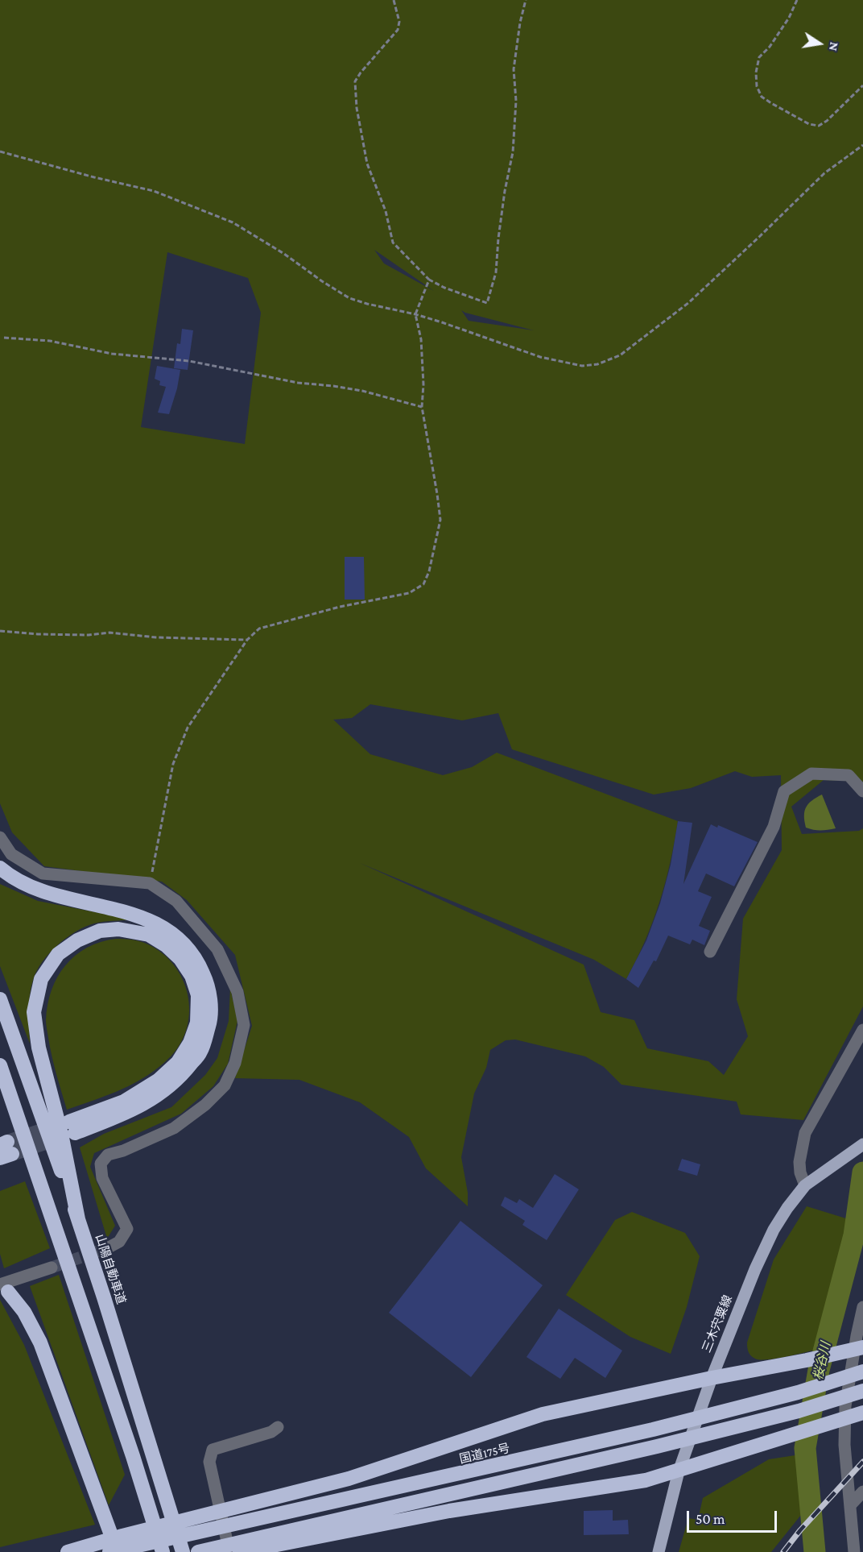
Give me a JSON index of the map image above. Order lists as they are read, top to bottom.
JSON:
{
  "streets": {
    "highway": ["山陽自動車道", "国道175号"],
    "main road": ["三木宍粟線"]
  },
  "water": ["桜谷川"],
  "scale_bar": "50 m",
  "north": "right"
}
